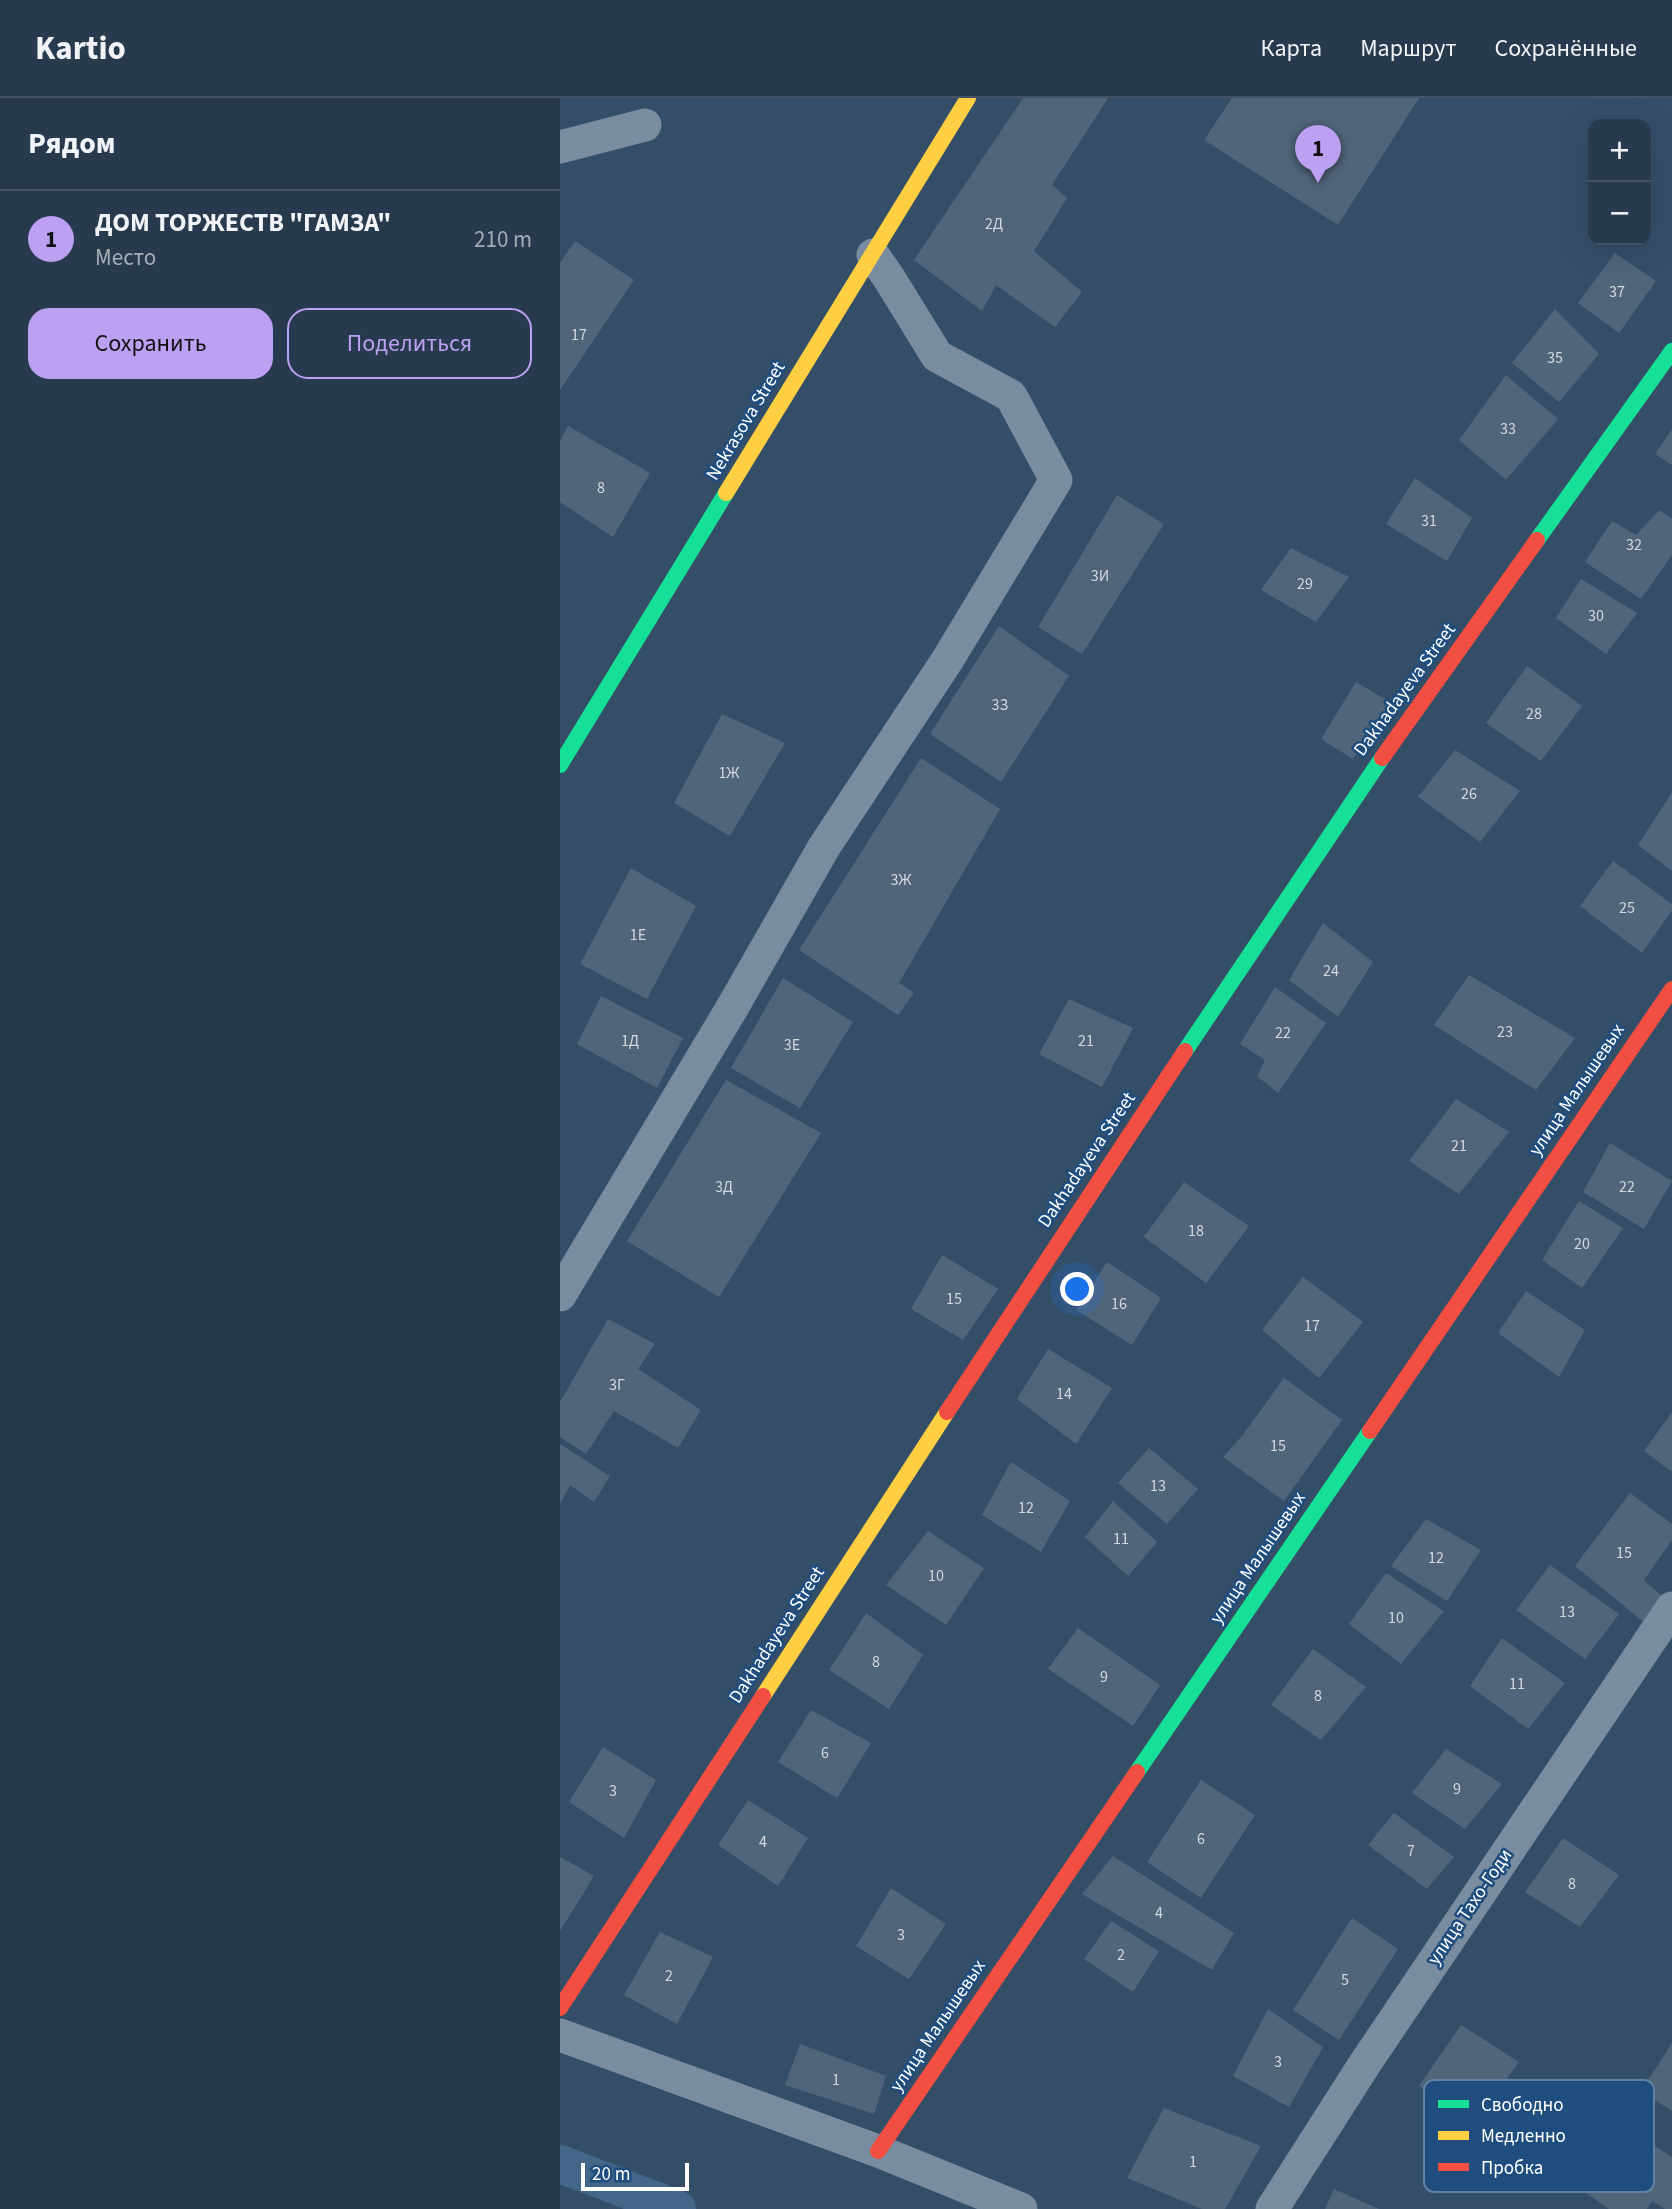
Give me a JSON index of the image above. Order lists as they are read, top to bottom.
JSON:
{
  "streets": {
    "street": [
      "Nekrasova Street",
      "Dakhadayeva Street",
      "улица Малышевых",
      "улица Тахо-Годи"
    ]
  },
  "house_numbers": [
    "2Д",
    "37",
    "17",
    "35",
    "33",
    "8",
    "31",
    "32",
    "3И",
    "29",
    "30",
    "3З",
    "28",
    "1Ж",
    "26",
    "3Ж",
    "25",
    "1Е",
    "24",
    "23",
    "22",
    "1Д",
    "21",
    "3Е",
    "21",
    "3Д",
    "22",
    "18",
    "20",
    "15",
    "16",
    "17",
    "3Г",
    "14",
    "15",
    "13",
    "12",
    "11",
    "15",
    "12",
    "10",
    "13",
    "10",
    "8",
    "9",
    "11",
    "8",
    "6",
    "9",
    "3",
    "6",
    "4",
    "7",
    "8",
    "4",
    "3",
    "2",
    "2",
    "5",
    "3",
    "1",
    "1"
  ],
  "legend": ["Свободно", "Медленно", "Пробка"],
  "scale_bar": "20 m",
  "page": {
    "header": "Kartio",
    "nav": ["Карта", "Маршрут", "Сохранённые"],
    "heading": "Рядом",
    "map_buttons": ["+", "−"],
    "pins": "1",
    "list": [
      {
        "mark": "1",
        "name": "ДОМ ТОРЖЕСТВ \"ГАМЗА\"",
        "note": "Место",
        "value": "210 m"
      }
    ],
    "buttons": ["Сохранить", "Поделиться"],
    "scale": "20 m"
  }
}
